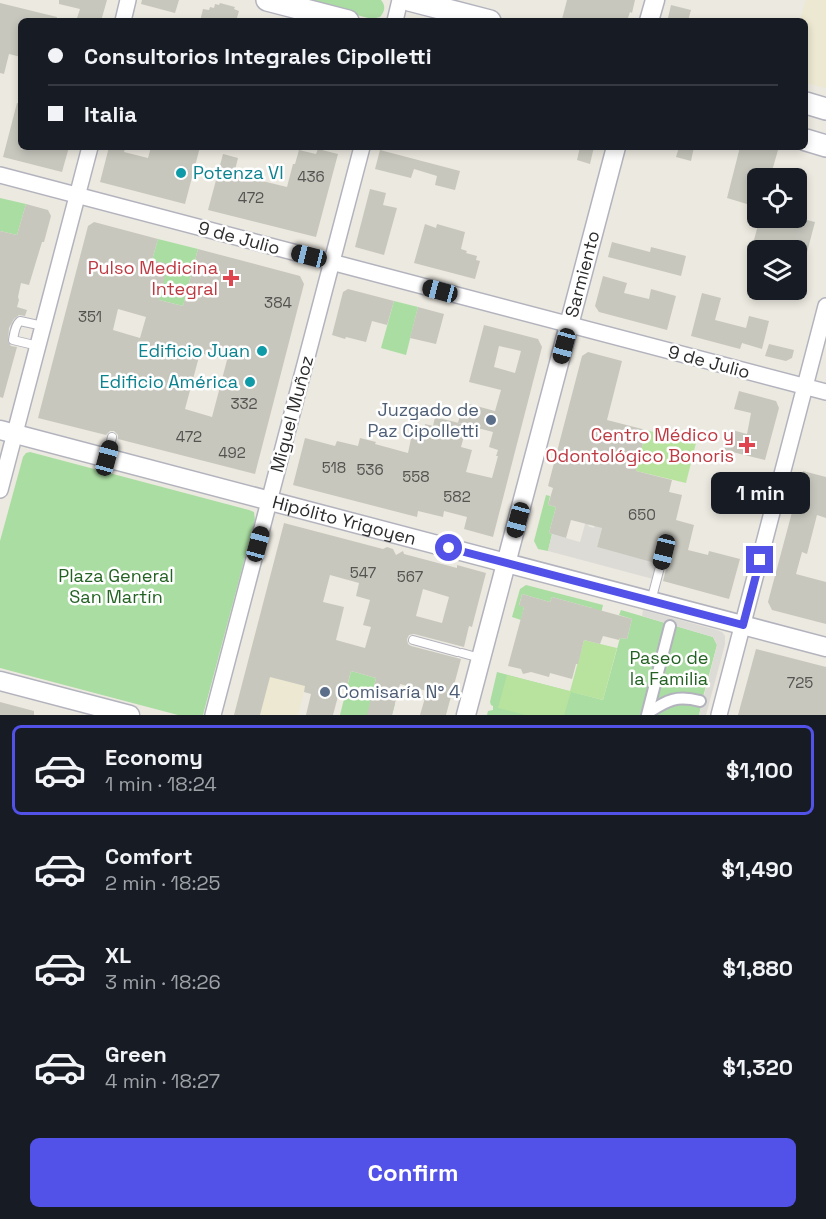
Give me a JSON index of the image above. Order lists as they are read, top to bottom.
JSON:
{
  "streets": {
    "street": [
      "9 de Julio",
      "Sarmiento",
      "Miguel Muñoz",
      "Hipólito Yrigoyen"
    ]
  },
  "crossings": [
    ["9 de Julio", "Sarmiento"],
    ["9 de Julio", "Miguel Muñoz"],
    ["Sarmiento", "Hipólito Yrigoyen"],
    ["Miguel Muñoz", "Hipólito Yrigoyen"]
  ],
  "parks": ["Plaza General San Martín", "Paseo de la Familia"],
  "places": {
    "other": [
      "Potenza VI",
      "Edificio Juan",
      "Edificio América",
      "Juzgado de Paz Cipolletti",
      "Comisaría N° 4"
    ],
    "health": ["Pulso Medicina Integral", "Centro Médico y Odontológico Bonoris"]
  },
  "house_numbers": [
    "436",
    "472",
    "384",
    "351",
    "332",
    "472",
    "492",
    "518",
    "536",
    "558",
    "582",
    "650",
    "547",
    "567",
    "725"
  ],
  "page": {
    "banner": ["Consultorios Integrales Cipolletti", "Italia"],
    "bubble": "1 min",
    "list": [
      {
        "name": "Economy",
        "note": "1 min · 18:24",
        "value": "$1,100"
      },
      {
        "name": "Comfort",
        "note": "2 min · 18:25",
        "value": "$1,490"
      },
      {
        "name": "XL",
        "note": "3 min · 18:26",
        "value": "$1,880"
      },
      {
        "name": "Green",
        "note": "4 min · 18:27",
        "value": "$1,320"
      }
    ],
    "buttons": "Confirm"
  }
}
